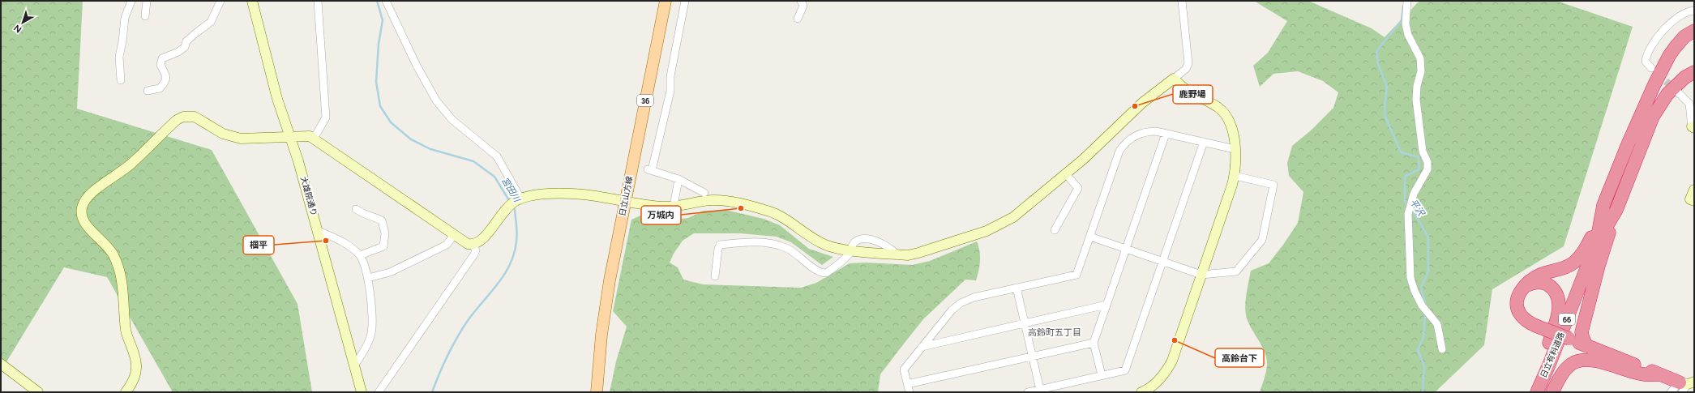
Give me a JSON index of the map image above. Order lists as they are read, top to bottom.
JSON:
{
  "streets": {
    "highway": ["66", "日立有料道路"],
    "main road": ["36", "日立山方線"],
    "street": ["大雄院通り"]
  },
  "districts": ["高鈴町五丁目"],
  "water": ["宮田川", "平沢"],
  "places": [
    "鹿野場",
    "万城内",
    "椢平",
    "高鈴台下"
  ],
  "north": "bottom left"
}
